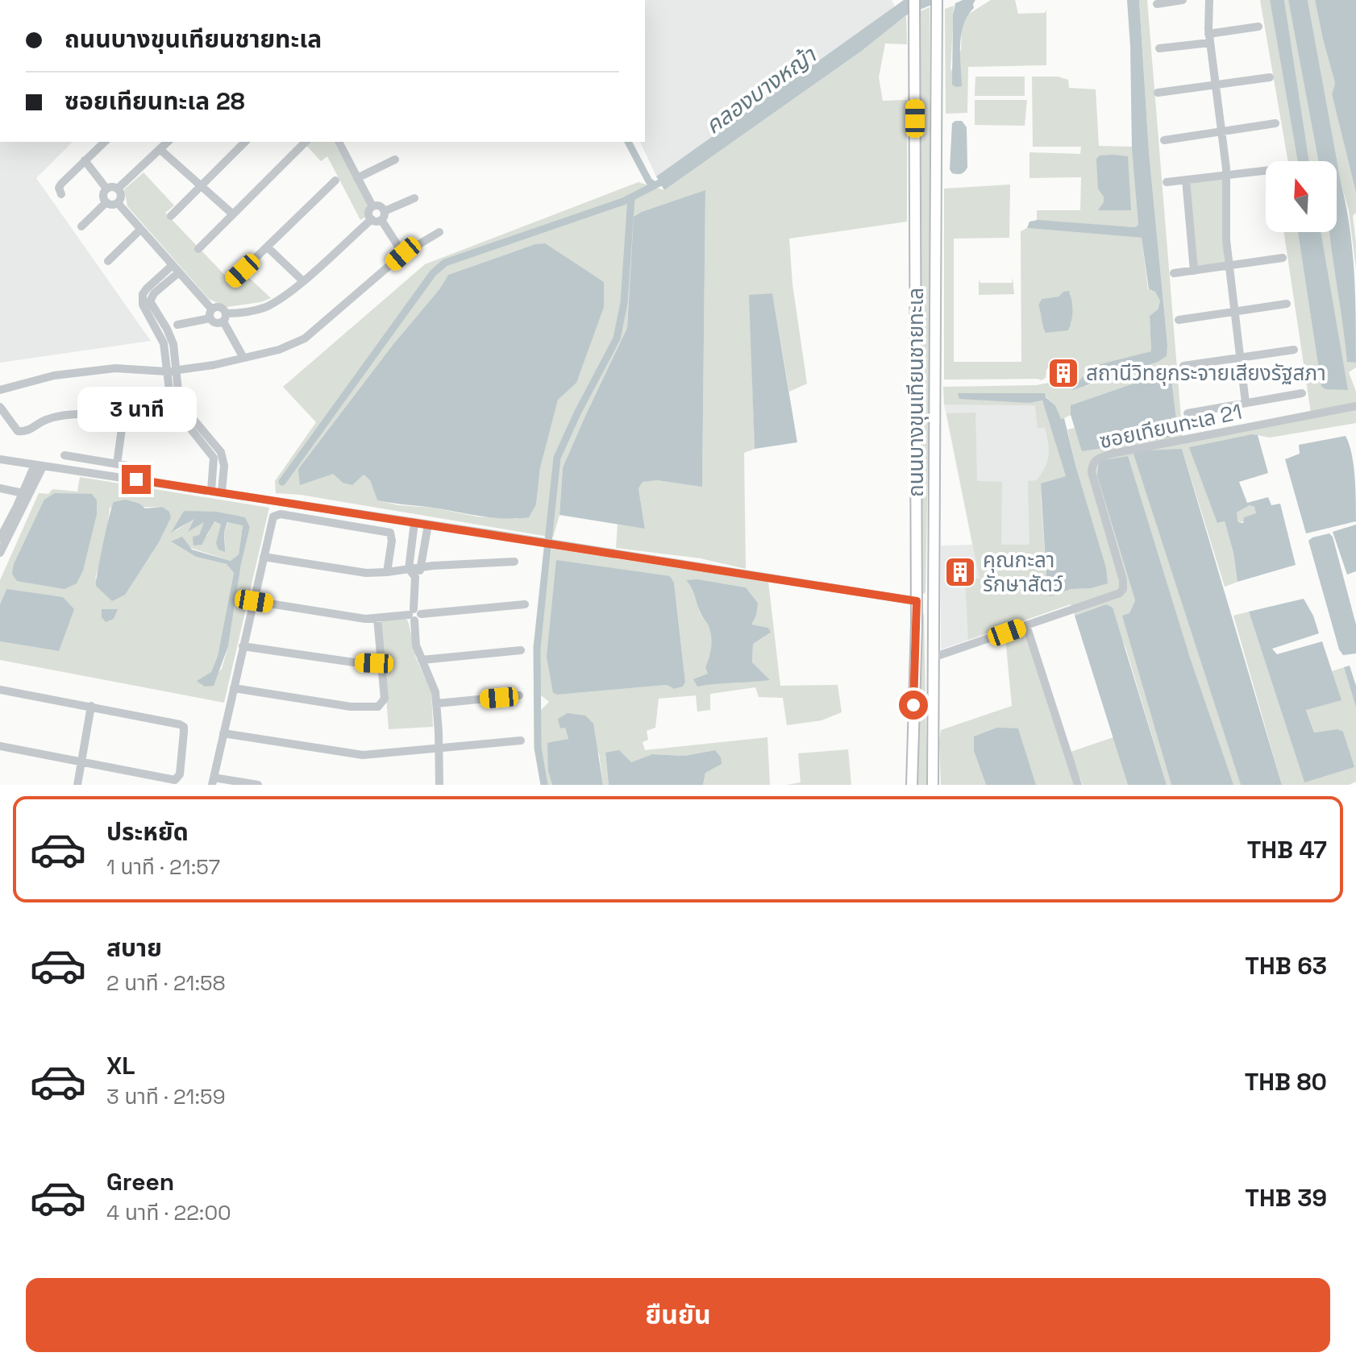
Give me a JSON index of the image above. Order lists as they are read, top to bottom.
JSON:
{
  "streets": {
    "main road": ["ถนนบางขุนเทียนชายทะเล"],
    "street": ["ซอยเทียนทะเล 21"]
  },
  "crossings": [
    ["ถนนบางขุนเทียนชายทะเล", "ซอยเทียนทะเล 21"]
  ],
  "water": ["คลองบางหญ้า"],
  "places": {
    "building": ["สถานีวิทยุกระจายเสียงรัฐสภา", "คุณกะลา รักษาสัตว์"]
  },
  "north": "top",
  "page": {
    "banner": ["ถนนบางขุนเทียนชายทะเล", "ซอยเทียนทะเล 28"],
    "bubble": "3 นาที",
    "list": [
      {
        "name": "ประหยัด",
        "note": "1 นาที · 21:57",
        "value": "THB 47"
      },
      {
        "name": "สบาย",
        "note": "2 นาที · 21:58",
        "value": "THB 63"
      },
      {
        "name": "XL",
        "note": "3 นาที · 21:59",
        "value": "THB 80"
      },
      {
        "name": "Green",
        "note": "4 นาที · 22:00",
        "value": "THB 39"
      }
    ],
    "buttons": "ยืนยัน"
  }
}
